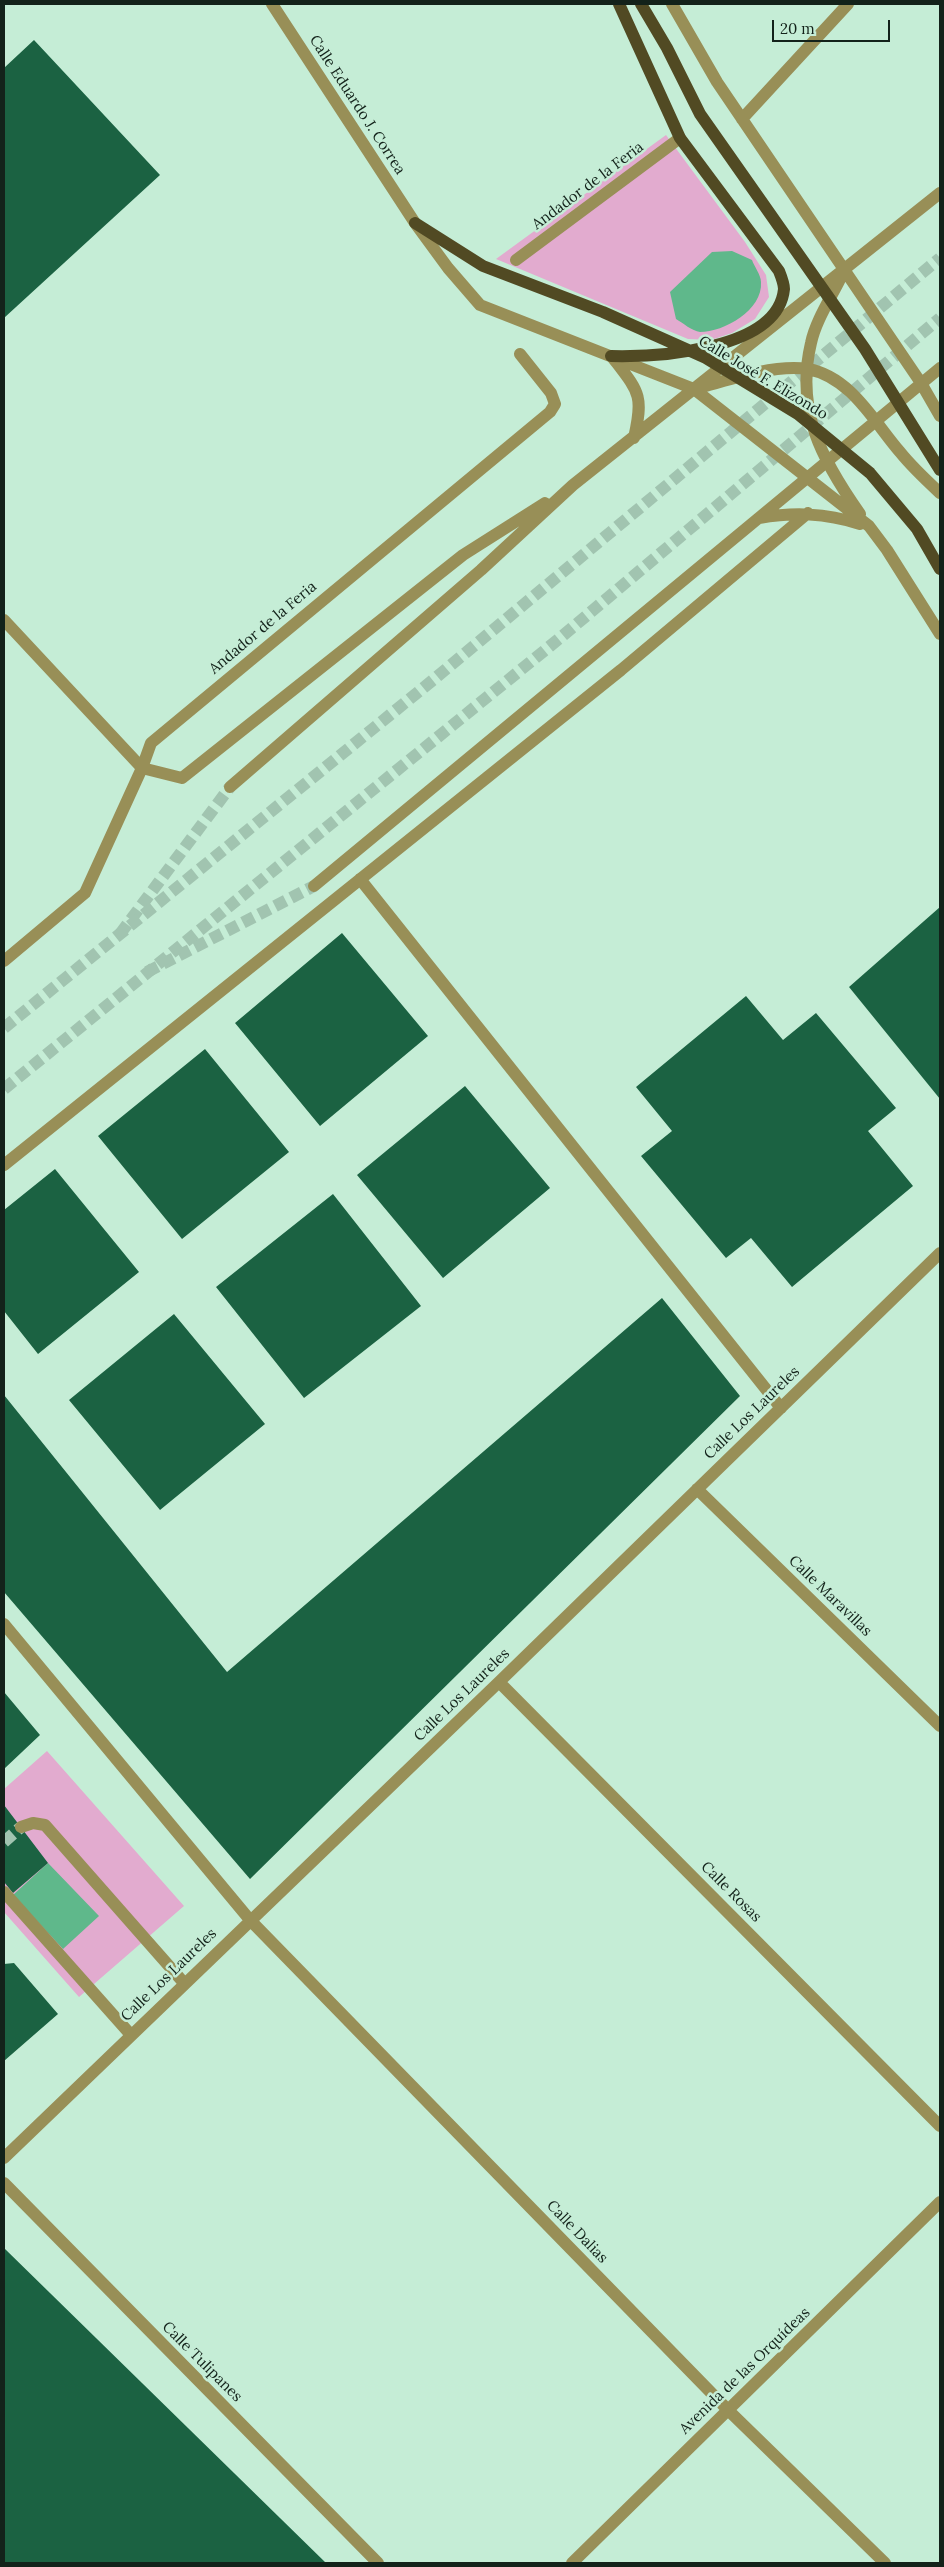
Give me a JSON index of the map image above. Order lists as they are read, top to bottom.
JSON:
{
  "streets": {
    "main road": ["Calle José F. Elizondo"],
    "street": [
      "Calle Eduardo J. Correa",
      "Andador de la Feria",
      "Calle Los Laureles",
      "Calle Maravillas",
      "Calle Rosas",
      "Calle Dalias",
      "Calle Tulipanes",
      "Avenida de las Orquídeas"
    ]
  },
  "crossings": [
    ["Calle Eduardo J. Correa", "Calle José F. Elizondo"],
    ["Calle Los Laureles", "Calle Maravillas"],
    ["Calle Los Laureles", "Calle Rosas"],
    ["Calle Los Laureles", "Calle Dalias"],
    ["Calle Dalias", "Avenida de las Orquídeas"]
  ],
  "scale_bar": "20 m"
}
